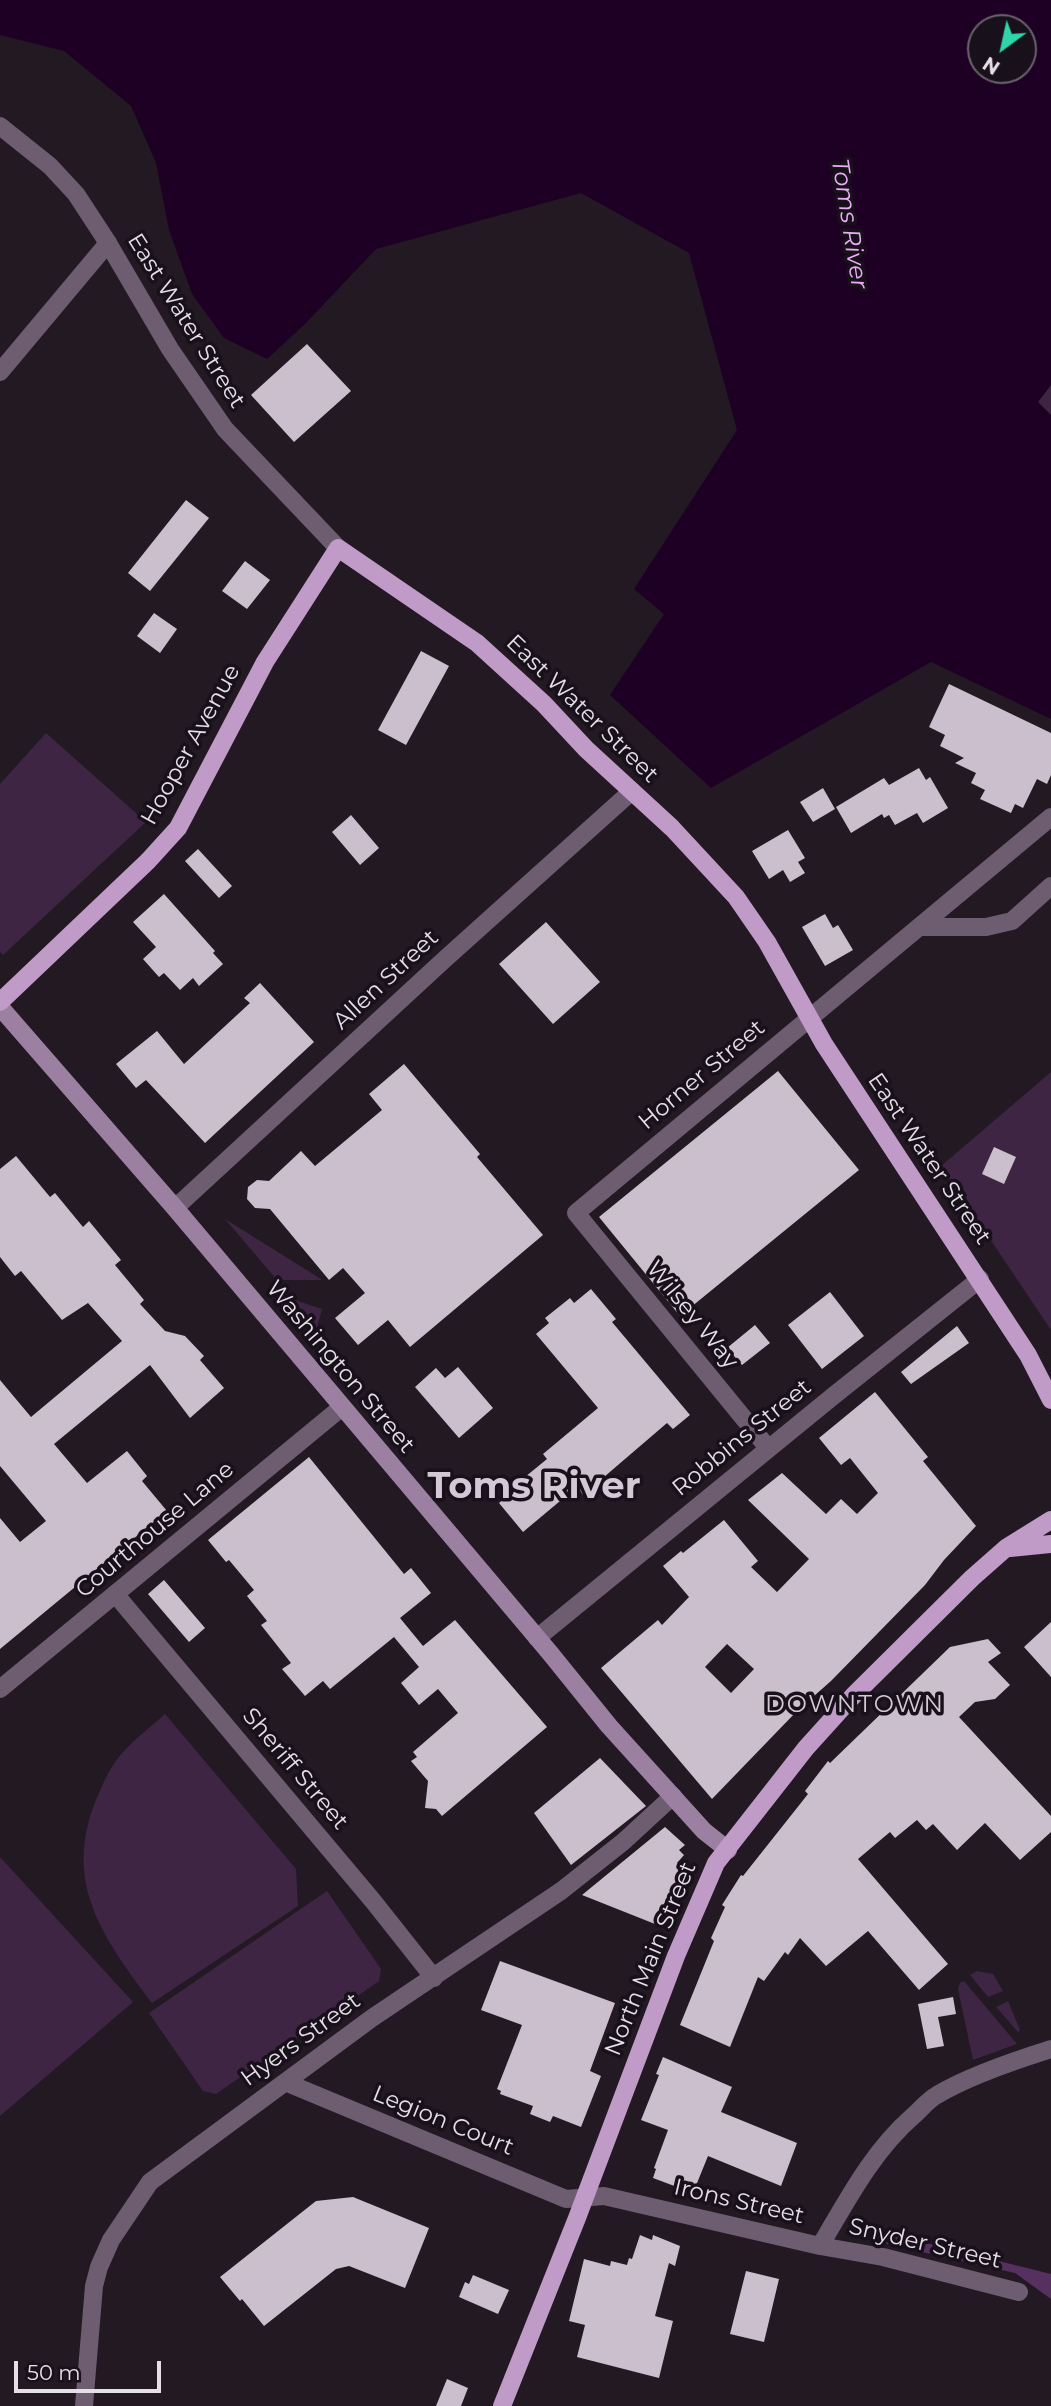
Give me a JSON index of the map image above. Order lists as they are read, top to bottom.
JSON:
{
  "streets": {
    "main road": [
      "East Water Street",
      "Hooper Avenue",
      "Washington Street",
      "North Main Street"
    ],
    "street": [
      "Allen Street",
      "Horner Street",
      "Wilsey Way",
      "Robbins Street",
      "Courthouse Lane",
      "Sheriff Street",
      "Hyers Street",
      "Legion Court",
      "Irons Street",
      "Snyder Street"
    ]
  },
  "crossings": [
    ["East Water Street", "Hooper Avenue"],
    ["East Water Street", "Allen Street"],
    ["East Water Street", "Horner Street"],
    ["East Water Street", "Robbins Street"],
    ["Hooper Avenue", "Washington Street"],
    ["Allen Street", "Washington Street"],
    ["Horner Street", "Wilsey Way"],
    ["Wilsey Way", "Robbins Street"],
    ["Washington Street", "Robbins Street"],
    ["Washington Street", "Courthouse Lane"],
    ["Washington Street", "North Main Street"],
    ["Washington Street", "Hyers Street"],
    ["Courthouse Lane", "Sheriff Street"],
    ["Sheriff Street", "Hyers Street"],
    ["North Main Street", "Legion Court"],
    ["North Main Street", "Irons Street"],
    ["Hyers Street", "Legion Court"],
    ["Legion Court", "Irons Street"],
    ["Irons Street", "Snyder Street"]
  ],
  "districts": ["Toms River", "DOWNTOWN"],
  "water": ["Toms River"],
  "scale_bar": "50 m",
  "north": "bottom left"
}
